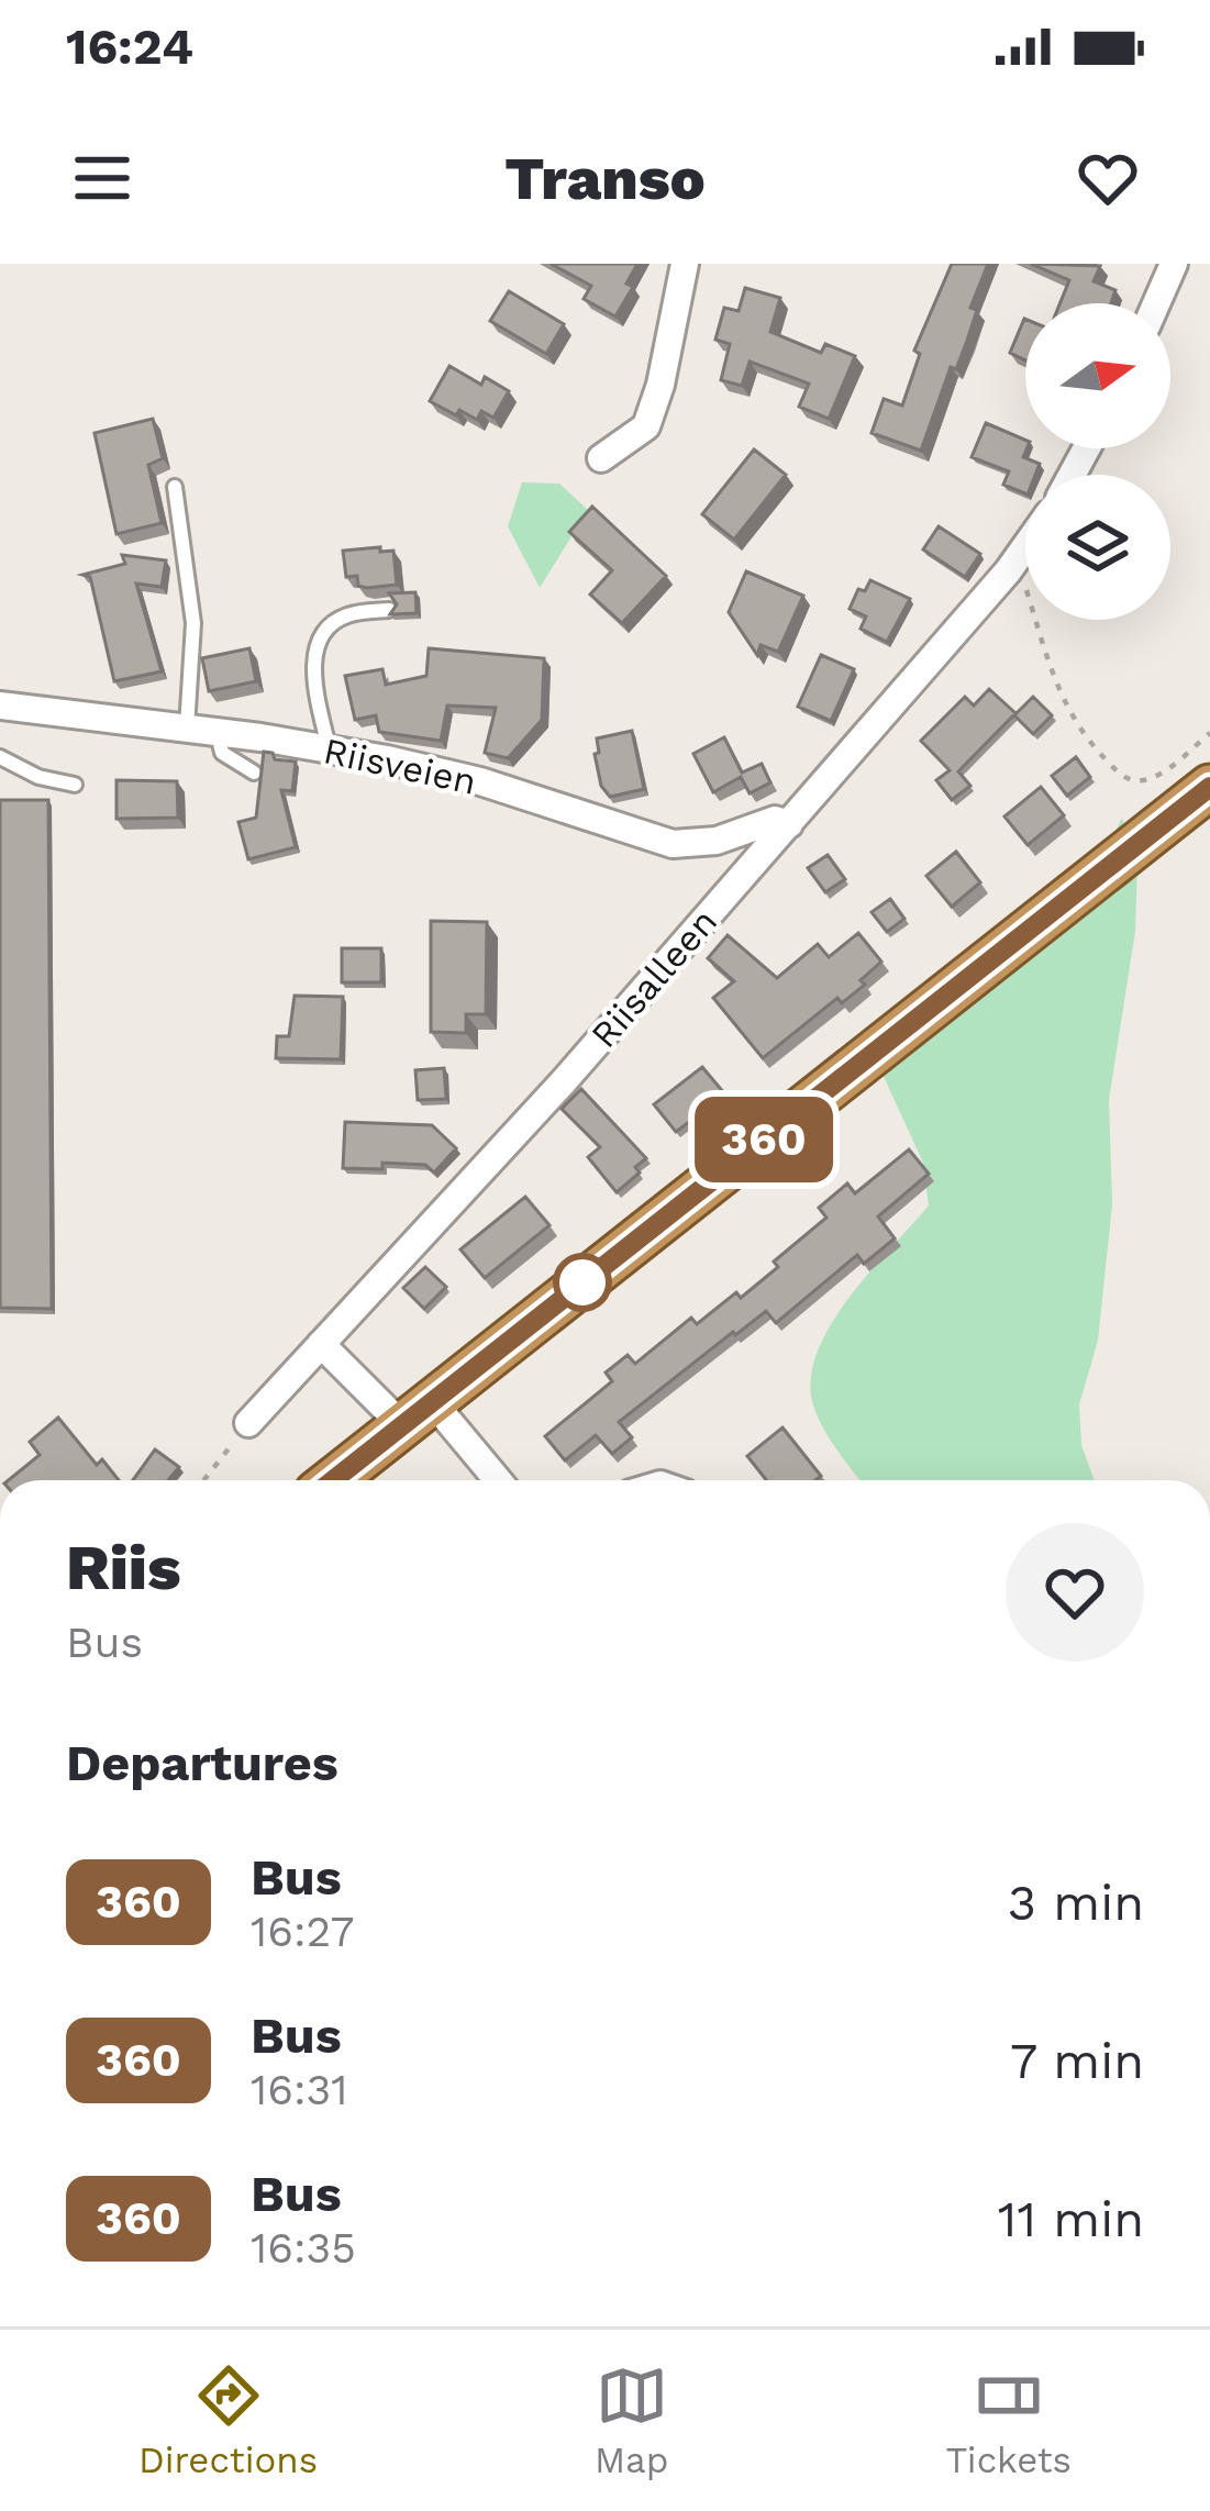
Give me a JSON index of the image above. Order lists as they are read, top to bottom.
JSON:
{
  "streets": {
    "street": ["Riisveien", "Riisalleen"]
  },
  "crossings": [
    ["Riisveien", "Riisalleen"]
  ],
  "lines": ["bus line 360"],
  "north": "right",
  "page": {
    "status": "16:24",
    "header": "Transo",
    "on_map": "360",
    "heading": [
      ["Riis", "Bus"],
      "Departures"
    ],
    "list": [
      {
        "mark": "360",
        "name": "Bus",
        "note": "16:27",
        "value": "3 min"
      },
      {
        "mark": "360",
        "name": "Bus",
        "note": "16:31",
        "value": "7 min"
      },
      {
        "mark": "360",
        "name": "Bus",
        "note": "16:35",
        "value": "11 min"
      }
    ],
    "tabs": ["Directions", "Map", "Tickets"]
  }
}
